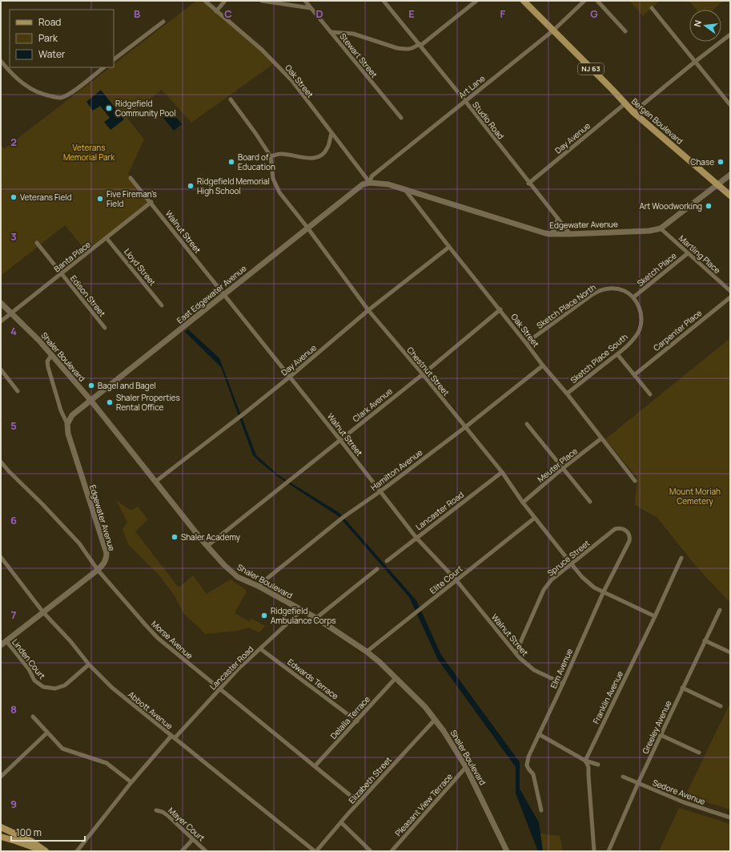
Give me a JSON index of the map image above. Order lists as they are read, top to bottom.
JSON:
{
  "streets": {
    "main road": ["NJ 63", "Bergen Boulevard"],
    "street": [
      "Stewart Street",
      "Oak Street",
      "Art Lane",
      "Studio Road",
      "Day Avenue",
      "Edgewater Avenue",
      "Walnut Street",
      "Martling Place",
      "Banta Place",
      "Lloyd Street",
      "Sketch Place",
      "East Edgewater Avenue",
      "Edison Street",
      "Sketch Place North",
      "Carpenter Place",
      "Shaler Boulevard",
      "Sketch Place South",
      "Chestnut Street",
      "Clark Avenue",
      "Meuter Place",
      "Hamilton Avenue",
      "Lancaster Road",
      "Spruce Street",
      "Elite Court",
      "Morse Avenue",
      "Linden Court",
      "Elm Avenue",
      "Edwards Terrace",
      "Franklin Avenue",
      "Abbott Avenue",
      "Delalla Terrace",
      "Greeley Avenue",
      "Elizabeth Street",
      "Sedore Avenue",
      "Pleasant View Terrace",
      "Mayer Court"
    ]
  },
  "crossings": [
    ["Oak Street", "Art Lane"],
    ["Oak Street", "Day Avenue"],
    ["Oak Street", "Edgewater Avenue"],
    ["Oak Street", "East Edgewater Avenue"],
    ["Oak Street", "Sketch Place North"],
    ["Oak Street", "Sketch Place South"],
    ["Oak Street", "Clark Avenue"],
    ["Oak Street", "Meuter Place"],
    ["Oak Street", "Hamilton Avenue"],
    ["Art Lane", "Studio Road"],
    ["Art Lane", "Bergen Boulevard"],
    ["Art Lane", "Edgewater Avenue"],
    ["Art Lane", "East Edgewater Avenue"],
    ["Studio Road", "Day Avenue"],
    ["Studio Road", "Edgewater Avenue"],
    ["Bergen Boulevard", "Day Avenue"],
    ["Bergen Boulevard", "Edgewater Avenue"],
    ["Day Avenue", "Walnut Street"],
    ["Day Avenue", "Shaler Boulevard"],
    ["Day Avenue", "Chestnut Street"],
    ["Edgewater Avenue", "Martling Place"],
    ["Edgewater Avenue", "East Edgewater Avenue"],
    ["Edgewater Avenue", "Morse Avenue"],
    ["Edgewater Avenue", "Linden Court"],
    ["Edgewater Avenue", "Abbott Avenue"],
    ["Walnut Street", "Banta Place"],
    ["Walnut Street", "East Edgewater Avenue"],
    ["Walnut Street", "Clark Avenue"],
    ["Walnut Street", "Hamilton Avenue"],
    ["Walnut Street", "Lancaster Road"],
    ["Walnut Street", "Spruce Street"],
    ["Walnut Street", "Elite Court"],
    ["Walnut Street", "Elm Avenue"],
    ["Martling Place", "Sketch Place"],
    ["Banta Place", "Lloyd Street"],
    ["Banta Place", "Edison Street"],
    ["Banta Place", "Shaler Boulevard"],
    ["Sketch Place", "Sketch Place North"],
    ["Sketch Place", "Sketch Place South"],
    ["East Edgewater Avenue", "Shaler Boulevard"],
    ["East Edgewater Avenue", "Chestnut Street"],
    ["Sketch Place North", "Sketch Place South"],
    ["Shaler Boulevard", "Clark Avenue"],
    ["Shaler Boulevard", "Hamilton Avenue"],
    ["Shaler Boulevard", "Lancaster Road"],
    ["Shaler Boulevard", "Elite Court"],
    ["Shaler Boulevard", "Delalla Terrace"],
    ["Shaler Boulevard", "Elizabeth Street"],
    ["Shaler Boulevard", "Pleasant View Terrace"],
    ["Chestnut Street", "Clark Avenue"],
    ["Chestnut Street", "Meuter Place"],
    ["Chestnut Street", "Hamilton Avenue"],
    ["Chestnut Street", "Lancaster Road"],
    ["Chestnut Street", "Spruce Street"],
    ["Chestnut Street", "Elite Court"],
    ["Chestnut Street", "Elm Avenue"],
    ["Chestnut Street", "Franklin Avenue"],
    ["Lancaster Road", "Morse Avenue"],
    ["Lancaster Road", "Edwards Terrace"],
    ["Lancaster Road", "Abbott Avenue"],
    ["Spruce Street", "Elm Avenue"],
    ["Morse Avenue", "Delalla Terrace"],
    ["Morse Avenue", "Elizabeth Street"],
    ["Linden Court", "Abbott Avenue"],
    ["Edwards Terrace", "Delalla Terrace"],
    ["Abbott Avenue", "Elizabeth Street"],
    ["Greeley Avenue", "Sedore Avenue"]
  ],
  "parks": ["Veterans Memorial Park", "Mount Moriah Cemetery"],
  "places": [
    "Ridgefield Community Pool",
    "Board of Education",
    "Chase",
    "Ridgefield Memorial High School",
    "Veterans Field",
    "Five Fireman's Field",
    "Art Woodworking",
    "Bagel and Bagel",
    "Shaler Properties Rental Office",
    "Shaler Academy",
    "Ridgefield Ambulance Corps"
  ],
  "legend": ["Road", "Park", "Water"],
  "scale_bar": "100 m",
  "north": "left",
  "grid": {
    "columns": [
      "B",
      "C",
      "D",
      "E",
      "F",
      "G"
    ],
    "rows": [
      "2",
      "3",
      "4",
      "5",
      "6",
      "7",
      "8",
      "9"
    ]
  }
}
